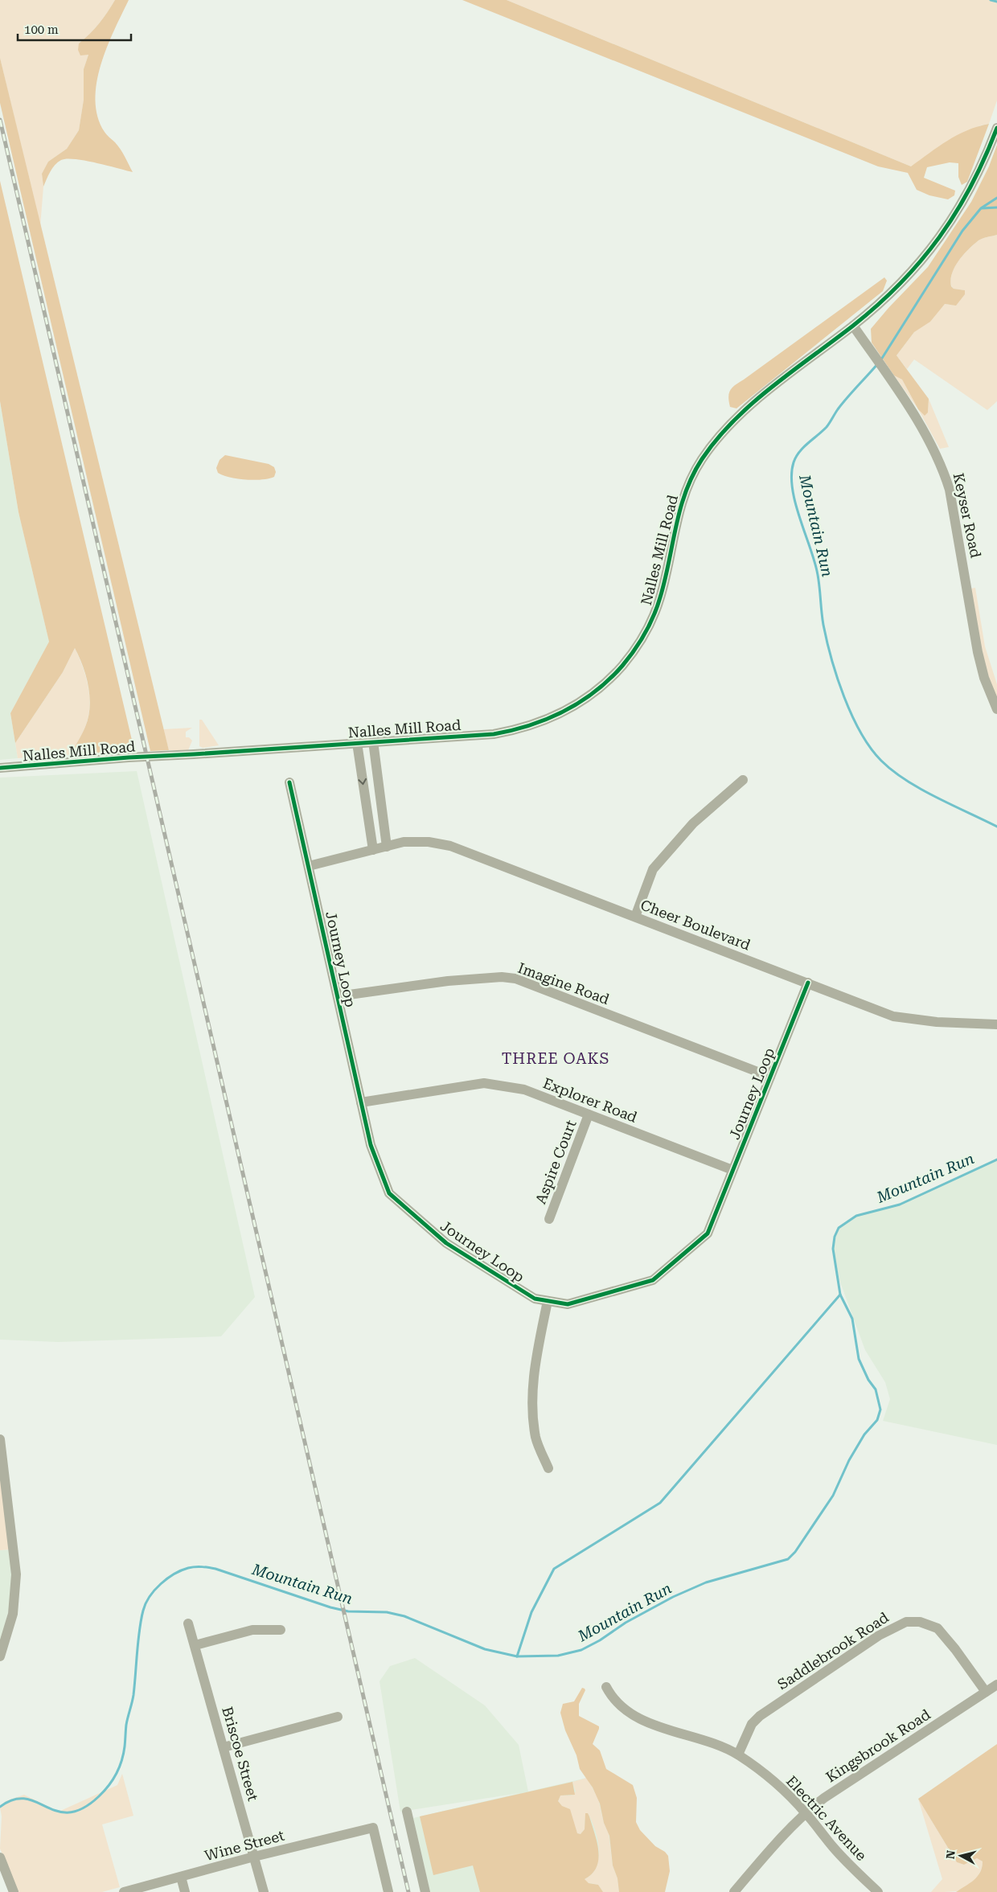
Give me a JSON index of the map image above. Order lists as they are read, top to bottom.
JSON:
{
  "streets": {
    "street": [
      "Keyser Road",
      "Nalles Mill Road",
      "Cheer Boulevard",
      "Journey Loop",
      "Imagine Road",
      "Explorer Road",
      "Aspire Court",
      "Saddlebrook Road",
      "Kingsbrook Road",
      "Briscoe Street",
      "Electric Avenue",
      "Wine Street"
    ]
  },
  "crossings": [
    ["Keyser Road", "Nalles Mill Road"],
    ["Cheer Boulevard", "Journey Loop"],
    ["Journey Loop", "Imagine Road"],
    ["Journey Loop", "Explorer Road"],
    ["Explorer Road", "Aspire Court"],
    ["Saddlebrook Road", "Kingsbrook Road"],
    ["Saddlebrook Road", "Electric Avenue"],
    ["Kingsbrook Road", "Electric Avenue"],
    ["Briscoe Street", "Wine Street"]
  ],
  "districts": ["THREE OAKS"],
  "water": ["Mountain Run"],
  "scale_bar": "100 m",
  "north": "left"
}
